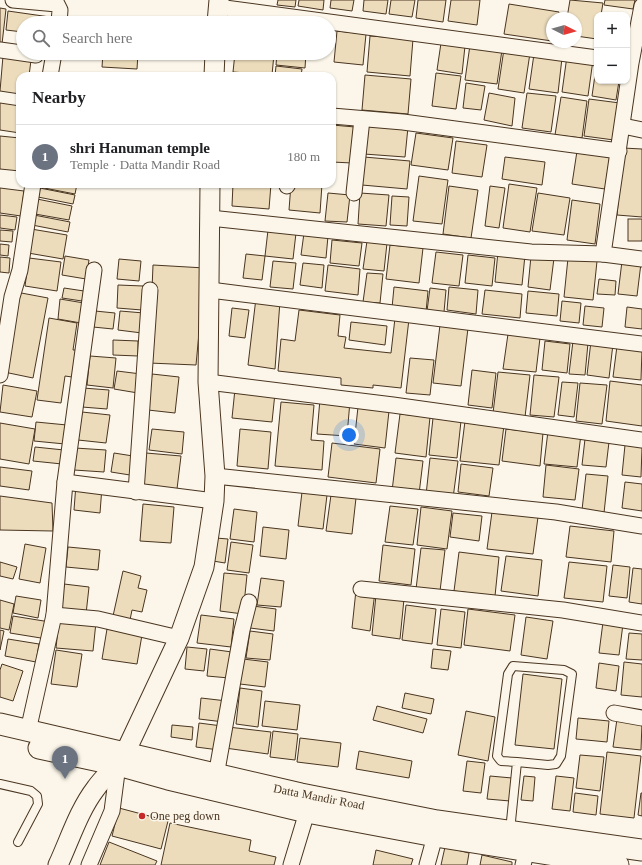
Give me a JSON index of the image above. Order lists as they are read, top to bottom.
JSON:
{
  "streets": {
    "main road": ["Datta Mandir Road"]
  },
  "places": ["One peg down"],
  "north": "right",
  "page": {
    "map_buttons": ["+", "−"],
    "search": "Search here",
    "heading": "Nearby",
    "list": [
      {
        "mark": "1",
        "name": "shri Hanuman temple",
        "note": "Temple · Datta Mandir Road",
        "value": "180 m"
      }
    ],
    "pins": "1"
  }
}
